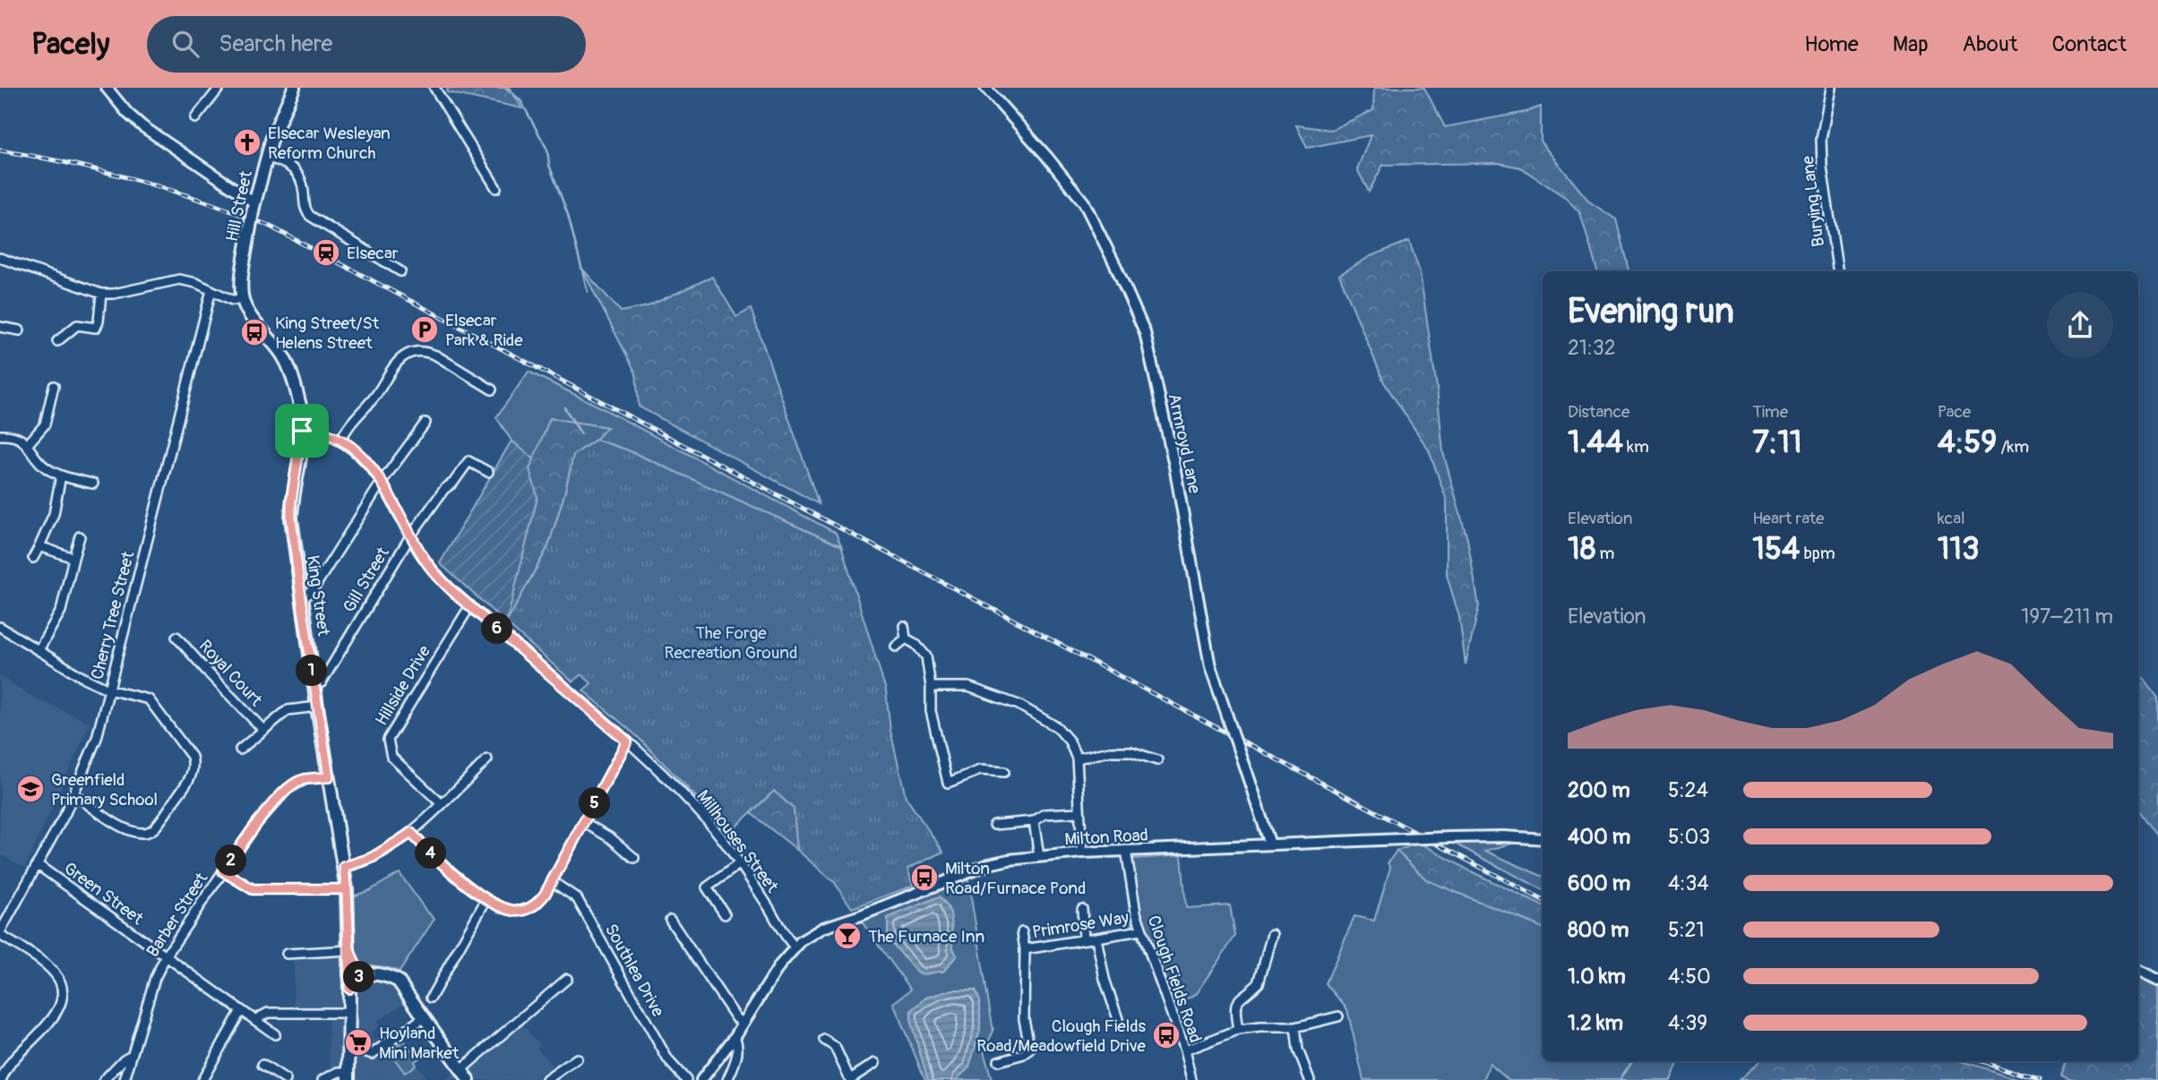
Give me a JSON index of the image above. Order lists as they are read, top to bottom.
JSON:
{
  "streets": {
    "main road": ["Hill Street", "King Street"],
    "street": [
      "Burying Lane",
      "Armroyd Lane",
      "Gill Street",
      "Cherry Tree Street",
      "Royal Court",
      "Hillside Drive",
      "Milton Road",
      "Millhouses Street",
      "Green Street",
      "Barber Street",
      "Primrose Way",
      "Southlea Drive",
      "Clough Fields Road"
    ]
  },
  "crossings": [
    ["Hill Street", "King Street"],
    ["Armroyd Lane", "Milton Road"],
    ["Gill Street", "King Street"],
    ["Gill Street", "Millhouses Street"],
    ["King Street", "Millhouses Street"],
    ["King Street", "Barber Street"],
    ["Cherry Tree Street", "Green Street"],
    ["Hillside Drive", "Millhouses Street"],
    ["Milton Road", "Millhouses Street"],
    ["Milton Road", "Clough Fields Road"],
    ["Green Street", "Barber Street"],
    ["Primrose Way", "Clough Fields Road"]
  ],
  "parks": ["The Forge Recreation Ground"],
  "places": {
    "church": ["Elsecar Wesleyan Reform Church"],
    "station": ["Elsecar"],
    "parking": ["Elsecar Park & Ride"],
    "bus stop": ["King Street/St Helens Street", "Milton Road/Furnace Pond", "Clough Fields Road/Meadowfield Drive"],
    "school or university": ["Greenfield Primary School"],
    "bar": ["The Furnace Inn"],
    "supermarket": ["Hoyland Mini Market"]
  },
  "page": {
    "header": "Pacely",
    "search": "Search here",
    "nav": [
      "Home",
      "Map",
      "About",
      "Contact"
    ],
    "heading": ["Evening run", "21:32"],
    "stats": [
      ["Distance", "1.44 km"],
      ["Time", "7:11"],
      ["Pace", "4:59 /km"],
      ["Elevation", "18 m"],
      ["Heart rate", "154 bpm"],
      ["kcal", "113"]
    ],
    "chart": ["Elevation", "197–211 m"],
    "pins": [
      "6",
      "1",
      "5",
      "4",
      "2",
      "3"
    ],
    "list": [
      {
        "name": "200 m",
        "note": "5:24"
      },
      {
        "name": "400 m",
        "note": "5:03"
      },
      {
        "name": "600 m",
        "note": "4:34"
      },
      {
        "name": "800 m",
        "note": "5:21"
      },
      {
        "name": "1.0 km",
        "note": "4:50"
      },
      {
        "name": "1.2 km",
        "note": "4:39"
      }
    ]
  }
}
